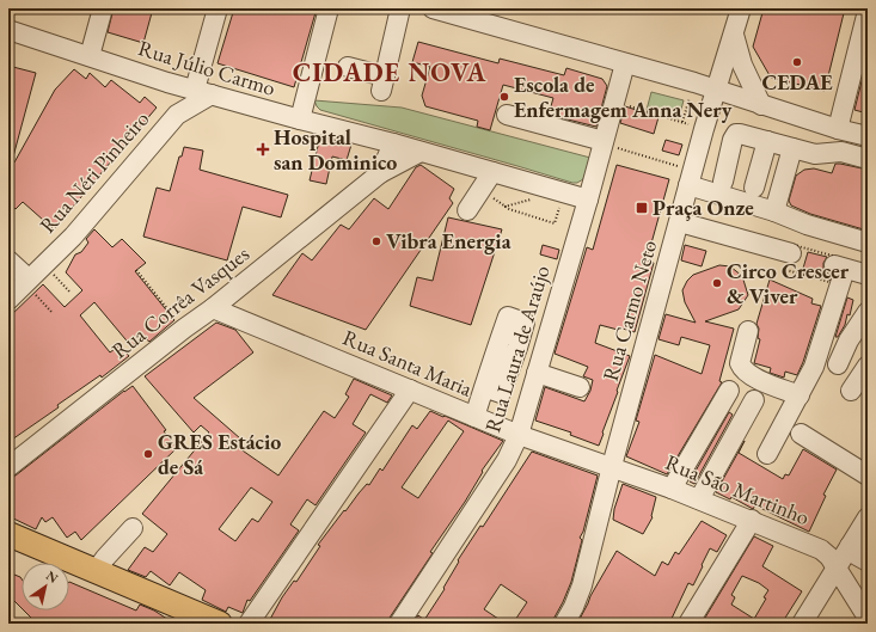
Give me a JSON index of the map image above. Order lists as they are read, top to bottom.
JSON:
{
  "streets": {
    "street": [
      "Rua Júlio Carmo",
      "Rua Néri Pinheiro",
      "Rua Corrêa Vasques",
      "Rua Carmo Neto",
      "Rua Laura de Araújo",
      "Rua Santa Maria",
      "Rua São Martinho"
    ]
  },
  "crossings": [
    ["Rua Júlio Carmo", "Rua Néri Pinheiro"],
    ["Rua Júlio Carmo", "Rua Corrêa Vasques"],
    ["Rua Júlio Carmo", "Rua Laura de Araújo"],
    ["Rua Corrêa Vasques", "Rua Santa Maria"],
    ["Rua Carmo Neto", "Rua Santa Maria"],
    ["Rua Carmo Neto", "Rua São Martinho"],
    ["Rua Laura de Araújo", "Rua Santa Maria"],
    ["Rua Santa Maria", "Rua São Martinho"]
  ],
  "districts": ["CIDADE NOVA"],
  "places": {
    "other": [
      "CEDAE",
      "Escola de Enfermagem Anna Nery",
      "Vibra Energia",
      "Circo Crescer & Viver",
      "GRES Estácio de Sá"
    ],
    "health": ["Hospital san Dominico"],
    "transit": ["Praça Onze"]
  },
  "north": "top right"
}
